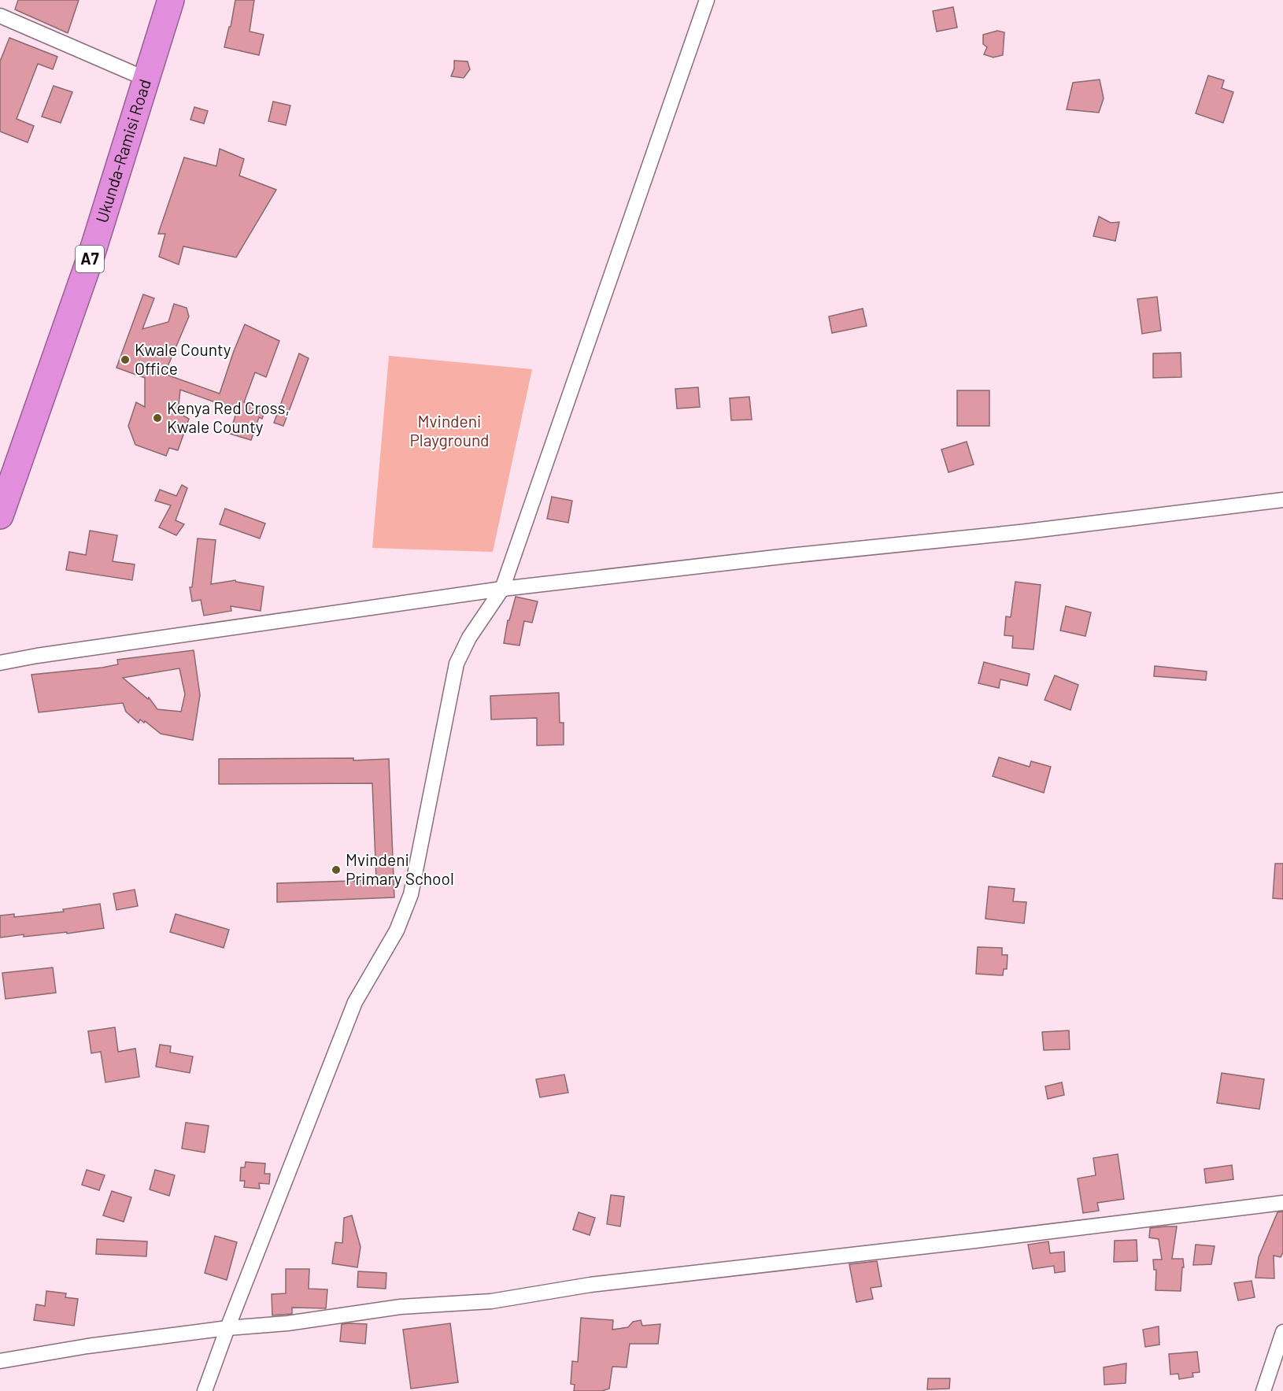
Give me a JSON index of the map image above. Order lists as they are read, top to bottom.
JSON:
{
  "streets": {
    "highway": ["Ukunda-Ramisi Road", "A7"]
  },
  "parks": ["Mvindeni Playground"],
  "places": ["Kwale County Office", "Kenya Red Cross, Kwale County", "Mvindeni Primary School"]
}
